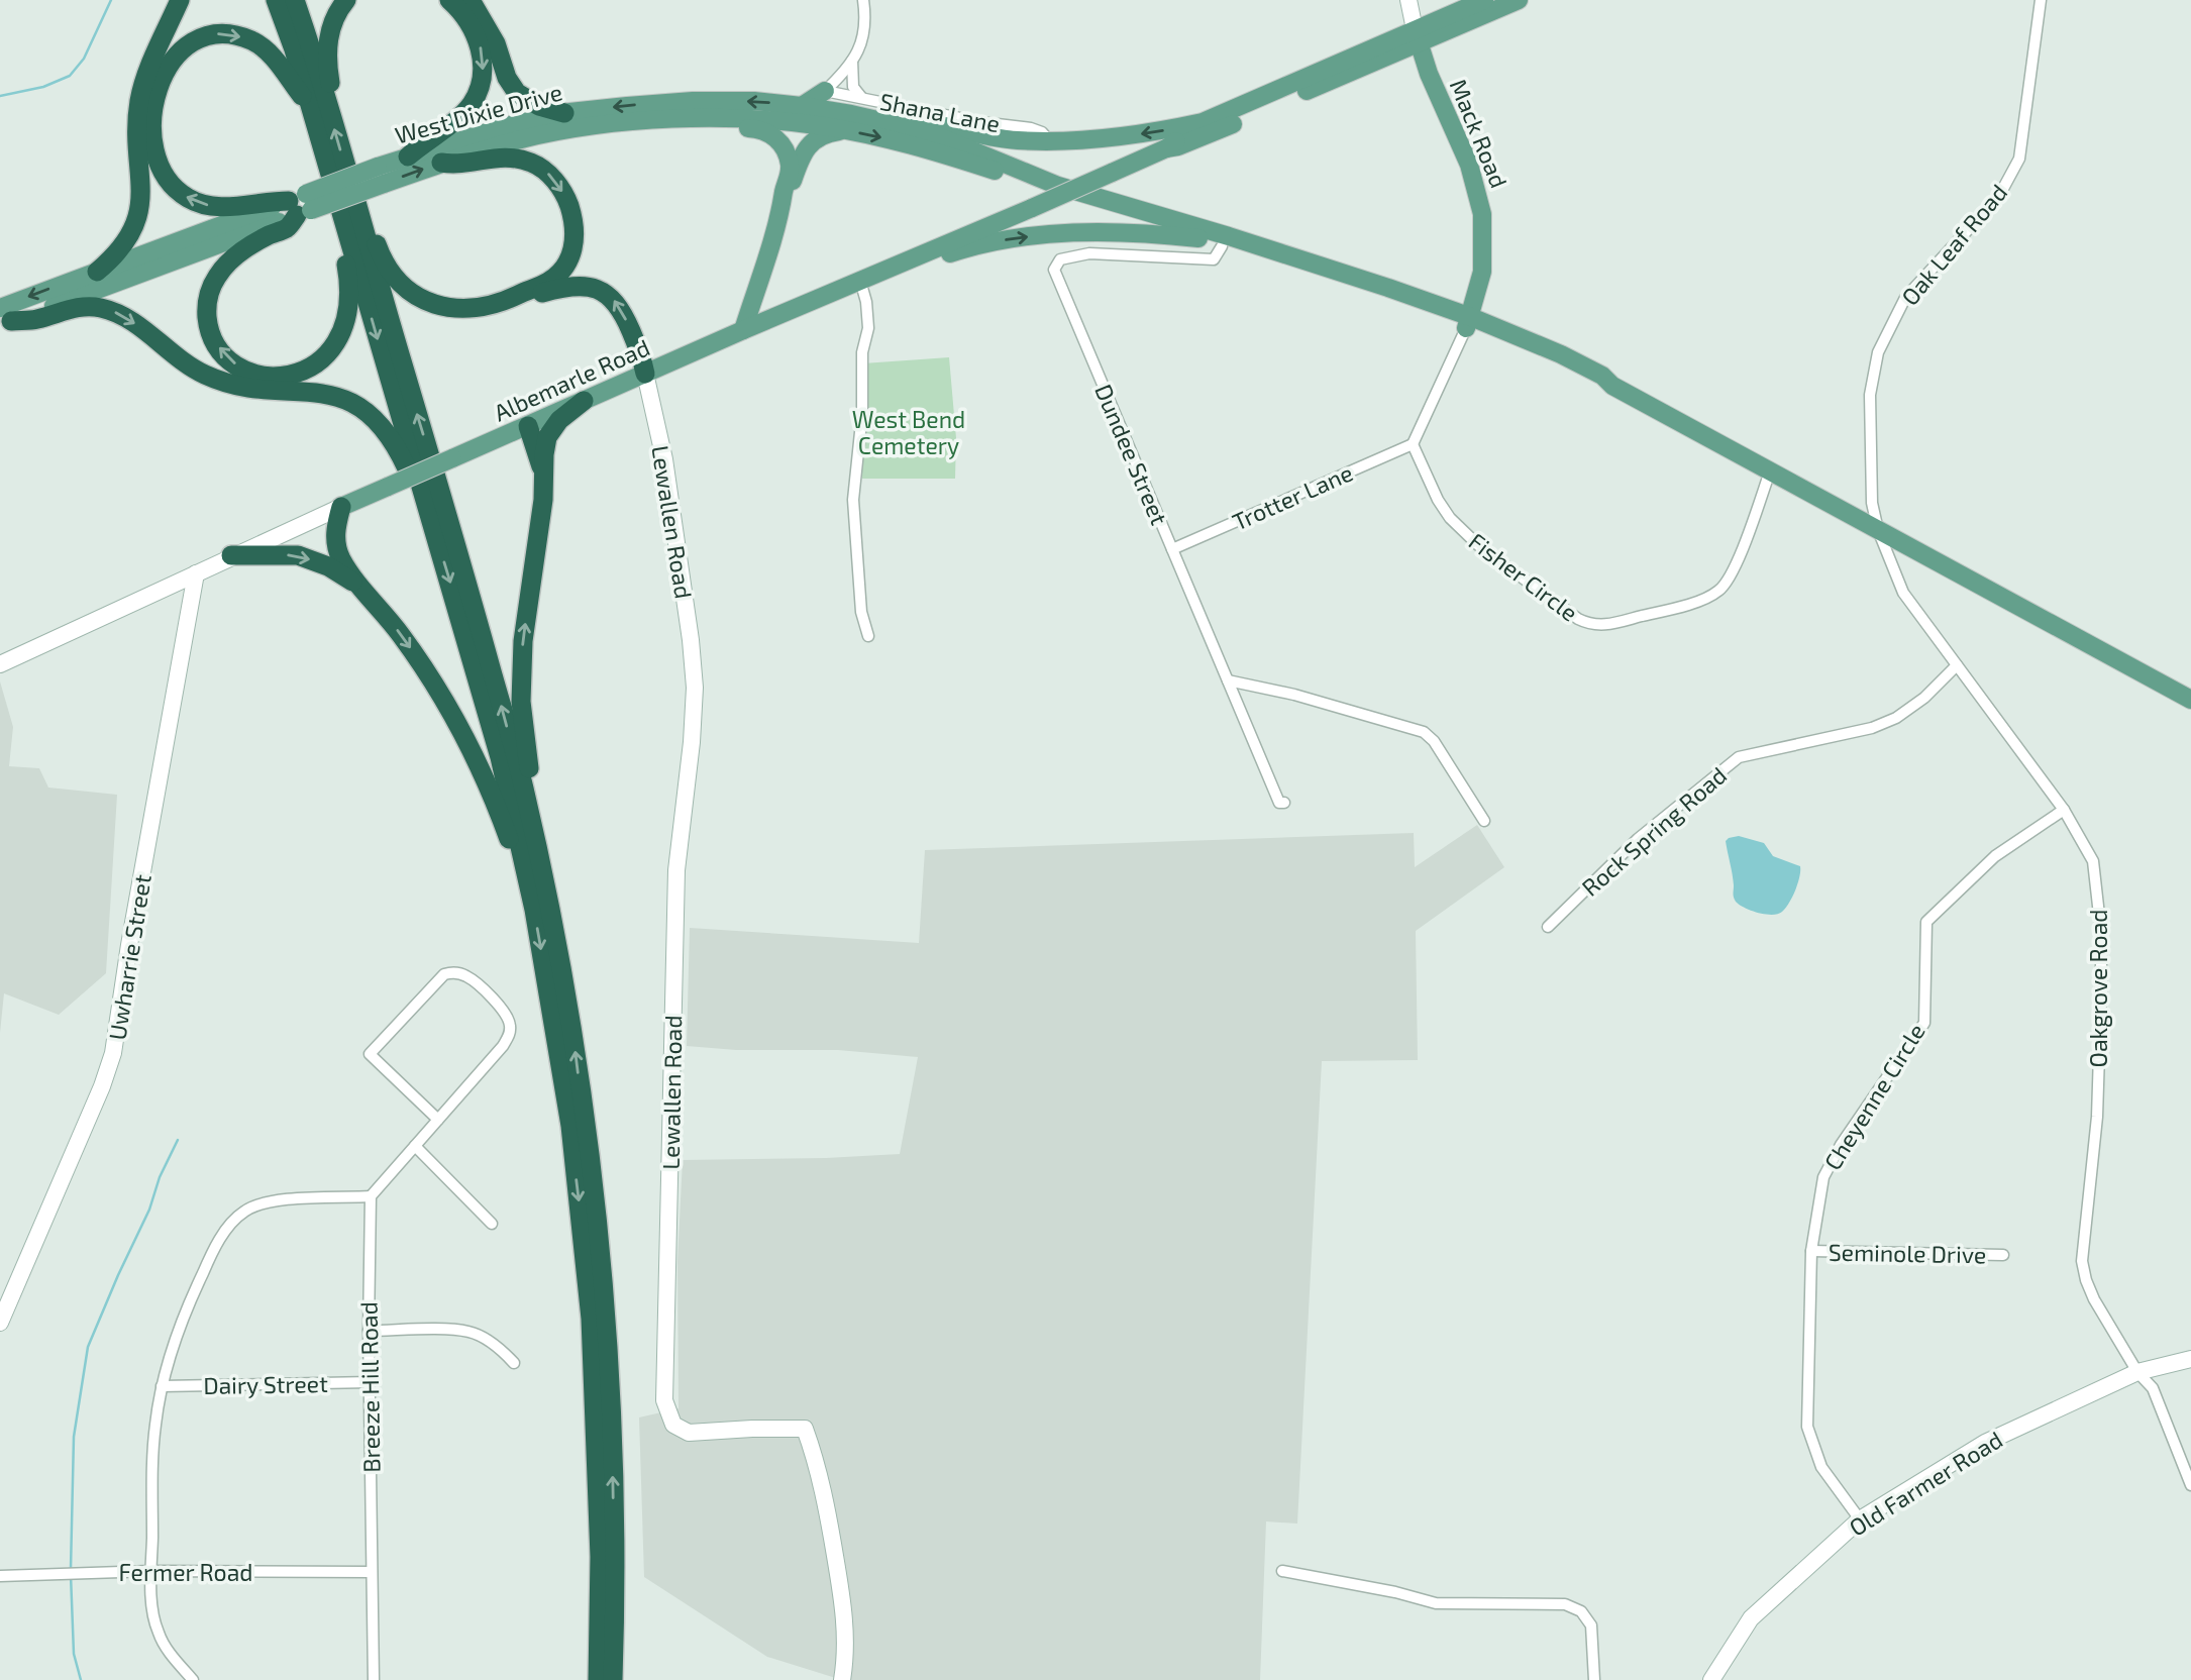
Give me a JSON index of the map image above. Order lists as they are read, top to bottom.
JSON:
{
  "streets": {
    "main road": ["West Dixie Drive", "Mack Road", "Albemarle Road"],
    "street": [
      "Shana Lane",
      "Oak Leaf Road",
      "Dundee Street",
      "Trotter Lane",
      "Lewallen Road",
      "Fisher Circle",
      "Rock Spring Road",
      "Uwharrie Street",
      "Oakgrove Road",
      "Cheyenne Circle",
      "Seminole Drive",
      "Dairy Street",
      "Breeze Hill Road",
      "Old Farmer Road",
      "Fermer Road"
    ]
  },
  "crossings": [
    ["Mack Road", "Albemarle Road"],
    ["Oak Leaf Road", "Oakgrove Road"],
    ["Albemarle Road", "Lewallen Road"],
    ["Albemarle Road", "Uwharrie Street"],
    ["Dundee Street", "Trotter Lane"],
    ["Trotter Lane", "Fisher Circle"],
    ["Rock Spring Road", "Oakgrove Road"],
    ["Oakgrove Road", "Cheyenne Circle"],
    ["Oakgrove Road", "Old Farmer Road"],
    ["Cheyenne Circle", "Seminole Drive"],
    ["Cheyenne Circle", "Old Farmer Road"],
    ["Dairy Street", "Breeze Hill Road"],
    ["Breeze Hill Road", "Fermer Road"]
  ],
  "parks": ["West Bend Cemetery"]
}
